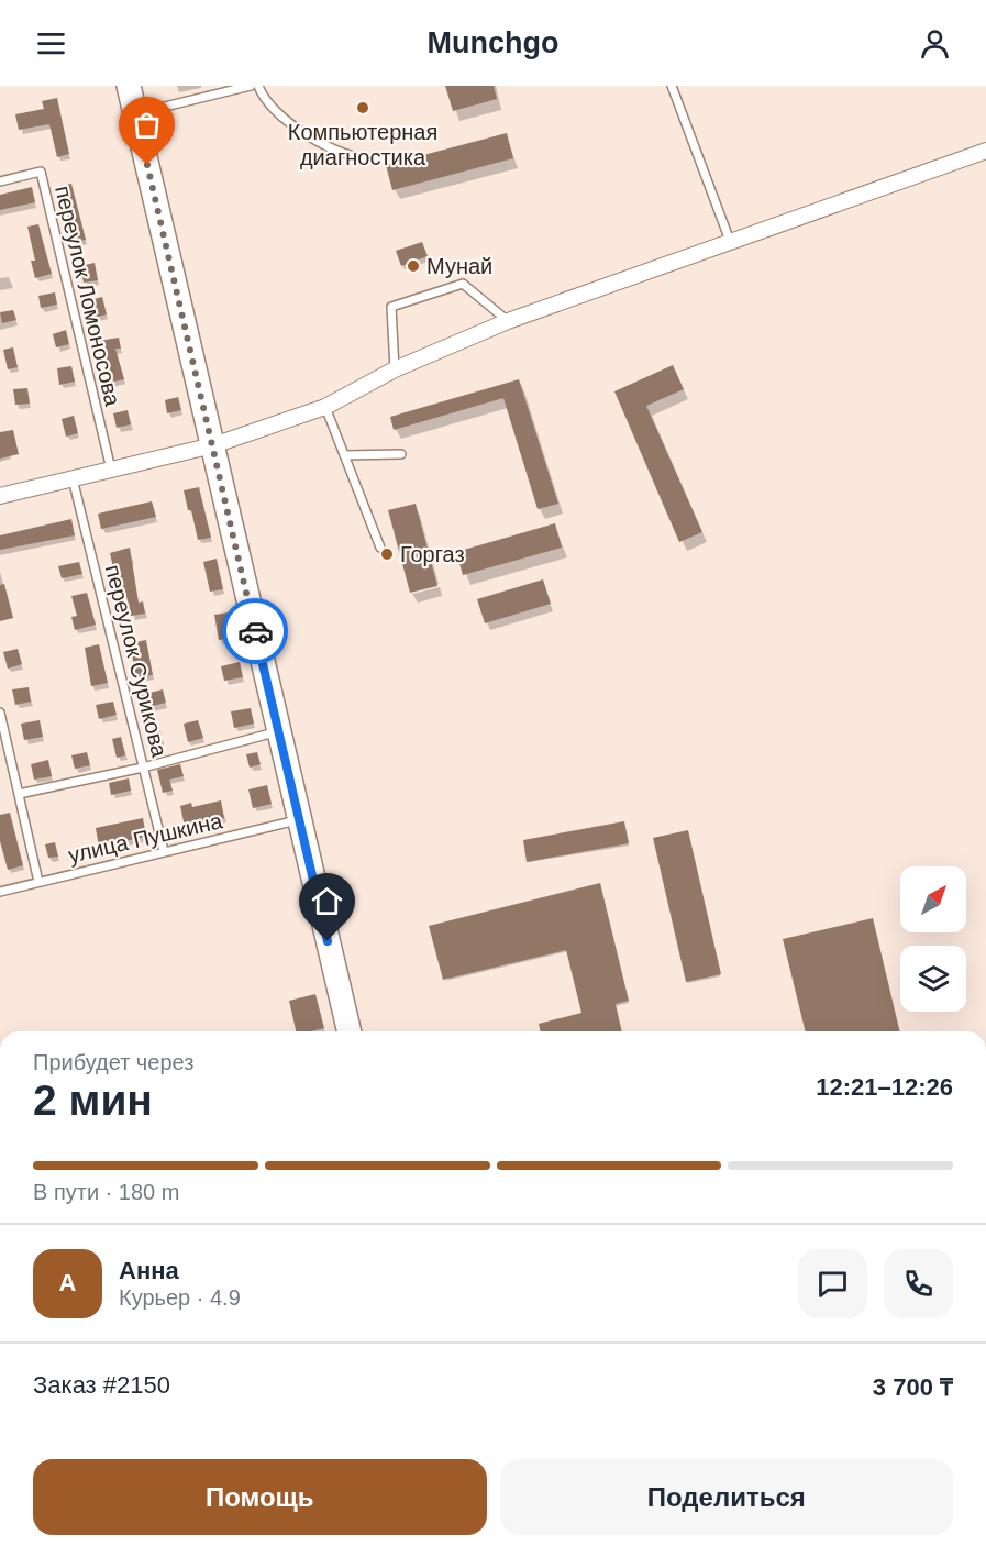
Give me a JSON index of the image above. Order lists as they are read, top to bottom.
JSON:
{
  "streets": {
    "lane": ["переулок Ломоносова", "переулок Сурикова", "улица Пушкина"]
  },
  "crossings": [
    ["переулок Сурикова", "улица Пушкина"]
  ],
  "places": ["Компьютерная диагностика", "Мунай", "Горгаз"],
  "north": "top right",
  "page": {
    "header": "Munchgo",
    "heading": ["2 мин", "Прибудет через", "12:21–12:26"],
    "panel": [
      "Анна",
      "Курьер · 4.9",
      "Заказ #2150",
      "3 700 ₸"
    ],
    "bar": "В пути · 180 m",
    "round": "А",
    "buttons": ["Помощь", "Поделиться"]
  }
}
